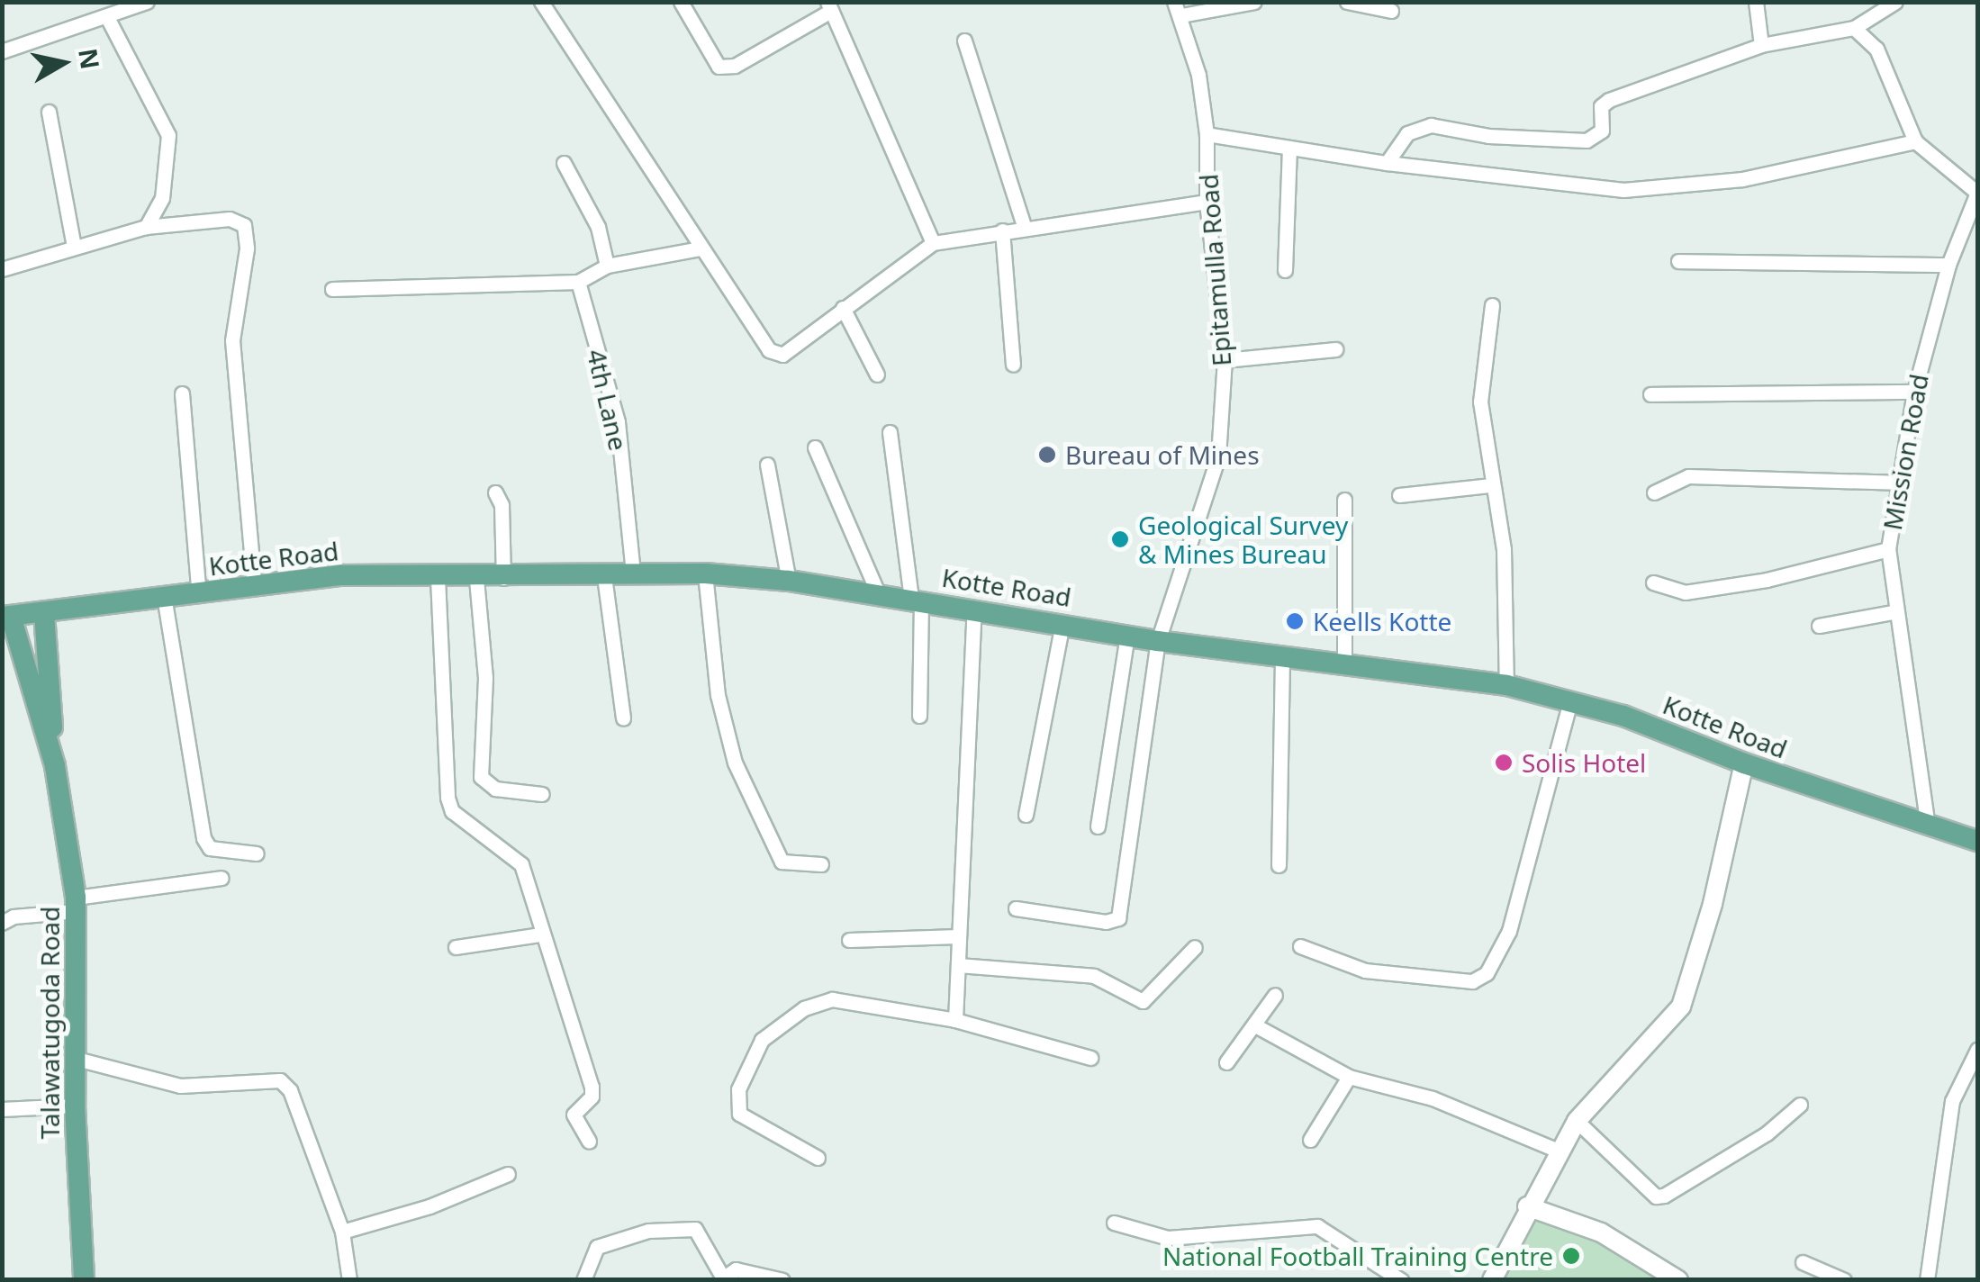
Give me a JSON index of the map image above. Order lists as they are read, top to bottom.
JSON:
{
  "streets": {
    "main road": ["Kotte Road", "Talawatugoda Road"],
    "street": ["Epitamulla Road", "4th Lane", "Mission Road"]
  },
  "crossings": [
    ["Epitamulla Road", "Kotte Road"],
    ["4th Lane", "Kotte Road"],
    ["Mission Road", "Kotte Road"],
    ["Kotte Road", "Talawatugoda Road"]
  ],
  "places": [
    "Bureau of Mines",
    "Geological Survey & Mines Bureau",
    "Keells Kotte",
    "Solis Hotel",
    "National Football Training Centre"
  ],
  "north": "right"
}
